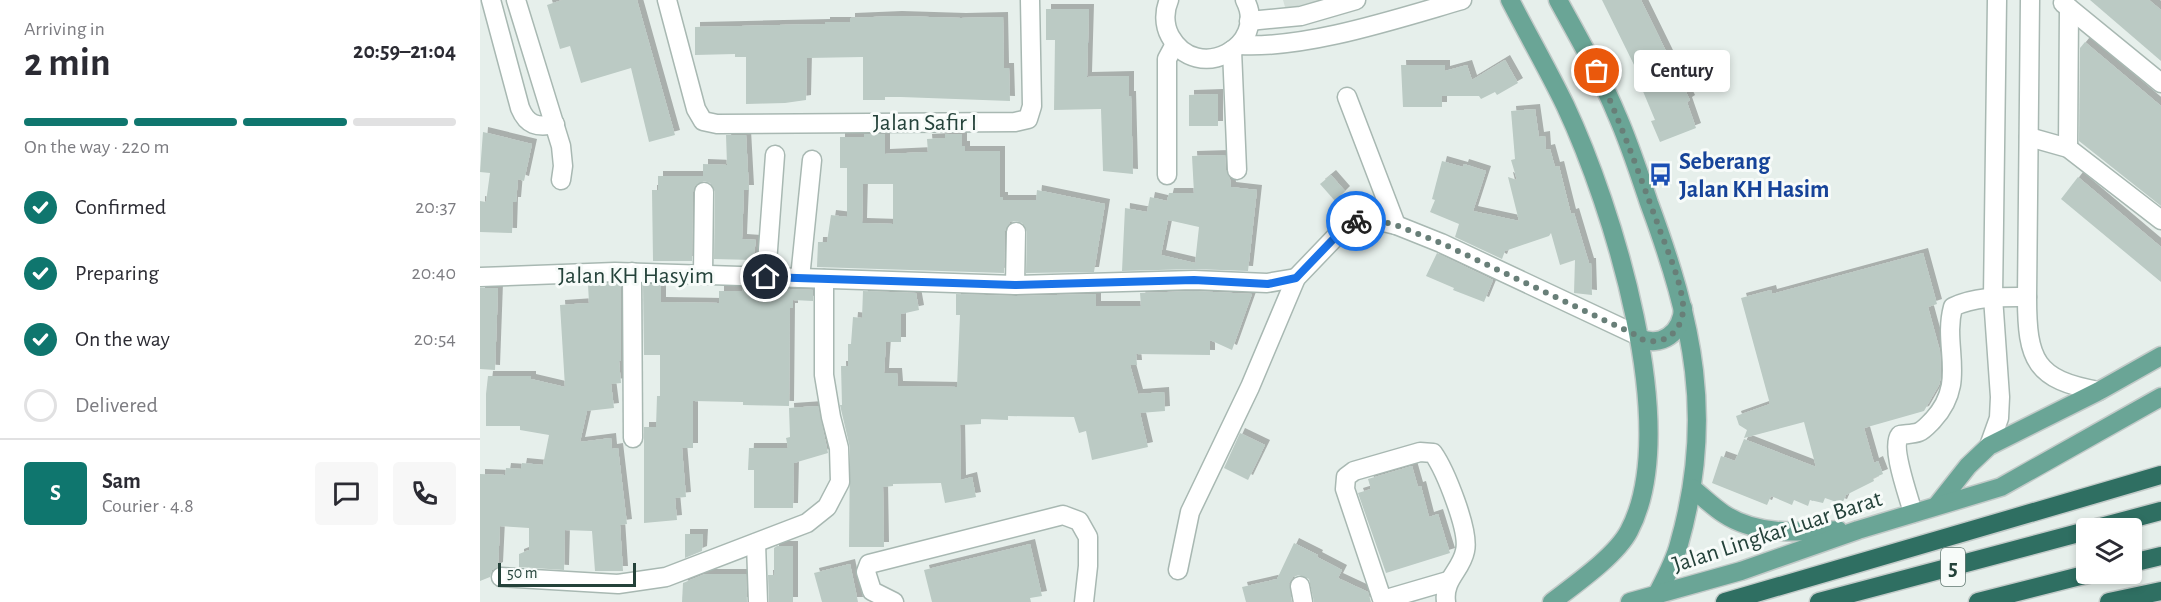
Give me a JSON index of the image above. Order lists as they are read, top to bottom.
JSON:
{
  "streets": {
    "highway": ["5"],
    "main road": ["Jalan Lingkar Luar Barat"],
    "street": ["Jalan Safir I", "Jalan KH Hasyim"]
  },
  "places": {
    "other": ["Century"],
    "bus stop": ["Seberang Jalan KH Hasim"]
  },
  "scale_bar": "50 m",
  "page": {
    "heading": ["2 min", "Arriving in", "20:59–21:04"],
    "panel": ["Sam", "Courier · 4.8"],
    "bubble": "Century",
    "bar": "On the way · 220 m",
    "list": [
      ["Confirmed", "20:37"],
      ["Preparing", "20:40"],
      ["On the way", "20:54"],
      "Delivered"
    ],
    "round": "S",
    "scale": "50 m"
  }
}
